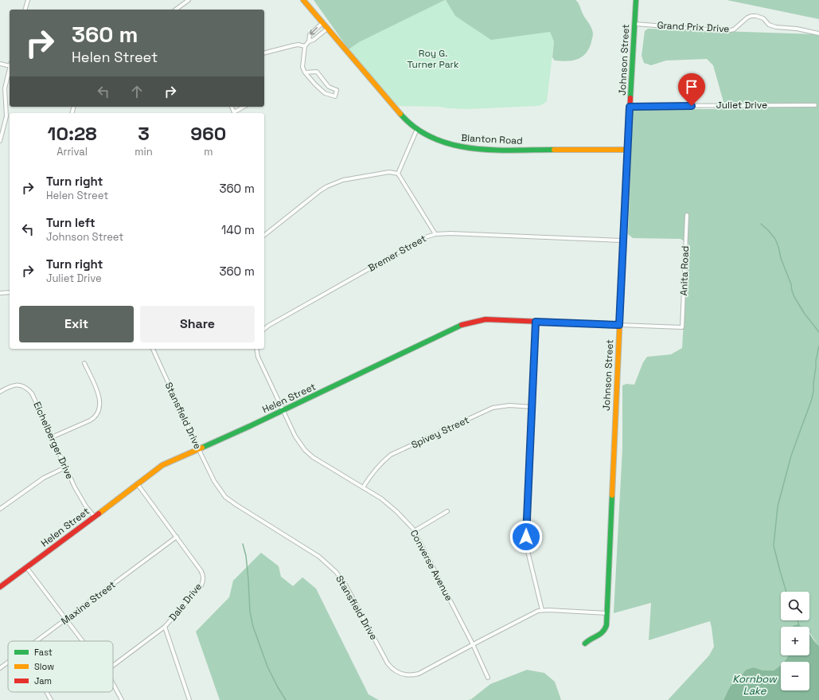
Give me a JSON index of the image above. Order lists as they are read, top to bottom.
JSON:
{
  "streets": {
    "street": [
      "Grand Prix Drive",
      "Johnson Street",
      "Juliet Drive",
      "Blanton Road",
      "Bremer Street",
      "Anita Road",
      "Helen Street",
      "Stansfield Drive",
      "Spivey Street",
      "Eichelberger Drive",
      "Converse Avenue",
      "Dale Drive",
      "Maxine Street"
    ]
  },
  "crossings": [
    ["Grand Prix Drive", "Johnson Street"],
    ["Johnson Street", "Juliet Drive"],
    ["Johnson Street", "Blanton Road"],
    ["Johnson Street", "Bremer Street"],
    ["Johnson Street", "Anita Road"],
    ["Johnson Street", "Helen Street"],
    ["Johnson Street", "Stansfield Drive"],
    ["Anita Road", "Helen Street"],
    ["Helen Street", "Stansfield Drive"],
    ["Helen Street", "Eichelberger Drive"],
    ["Helen Street", "Converse Avenue"],
    ["Helen Street", "Dale Drive"],
    ["Stansfield Drive", "Converse Avenue"],
    ["Spivey Street", "Converse Avenue"],
    ["Dale Drive", "Maxine Street"]
  ],
  "water": ["Kornbow Lake"],
  "parks": ["Roy G. Turner Park"],
  "legend": ["Fast", "Slow", "Jam"],
  "page": {
    "turn": ["360 m", "Helen Street"],
    "eta": [
      "10:28",
      "Arrival",
      "3",
      "min",
      "960",
      "m"
    ],
    "list": [
      {
        "name": "Turn right",
        "note": "Helen Street",
        "value": "360 m"
      },
      {
        "name": "Turn left",
        "note": "Johnson Street",
        "value": "140 m"
      },
      {
        "name": "Turn right",
        "note": "Juliet Drive",
        "value": "360 m"
      }
    ],
    "buttons": ["Exit", "Share"],
    "map_buttons": ["+", "−"]
  }
}
